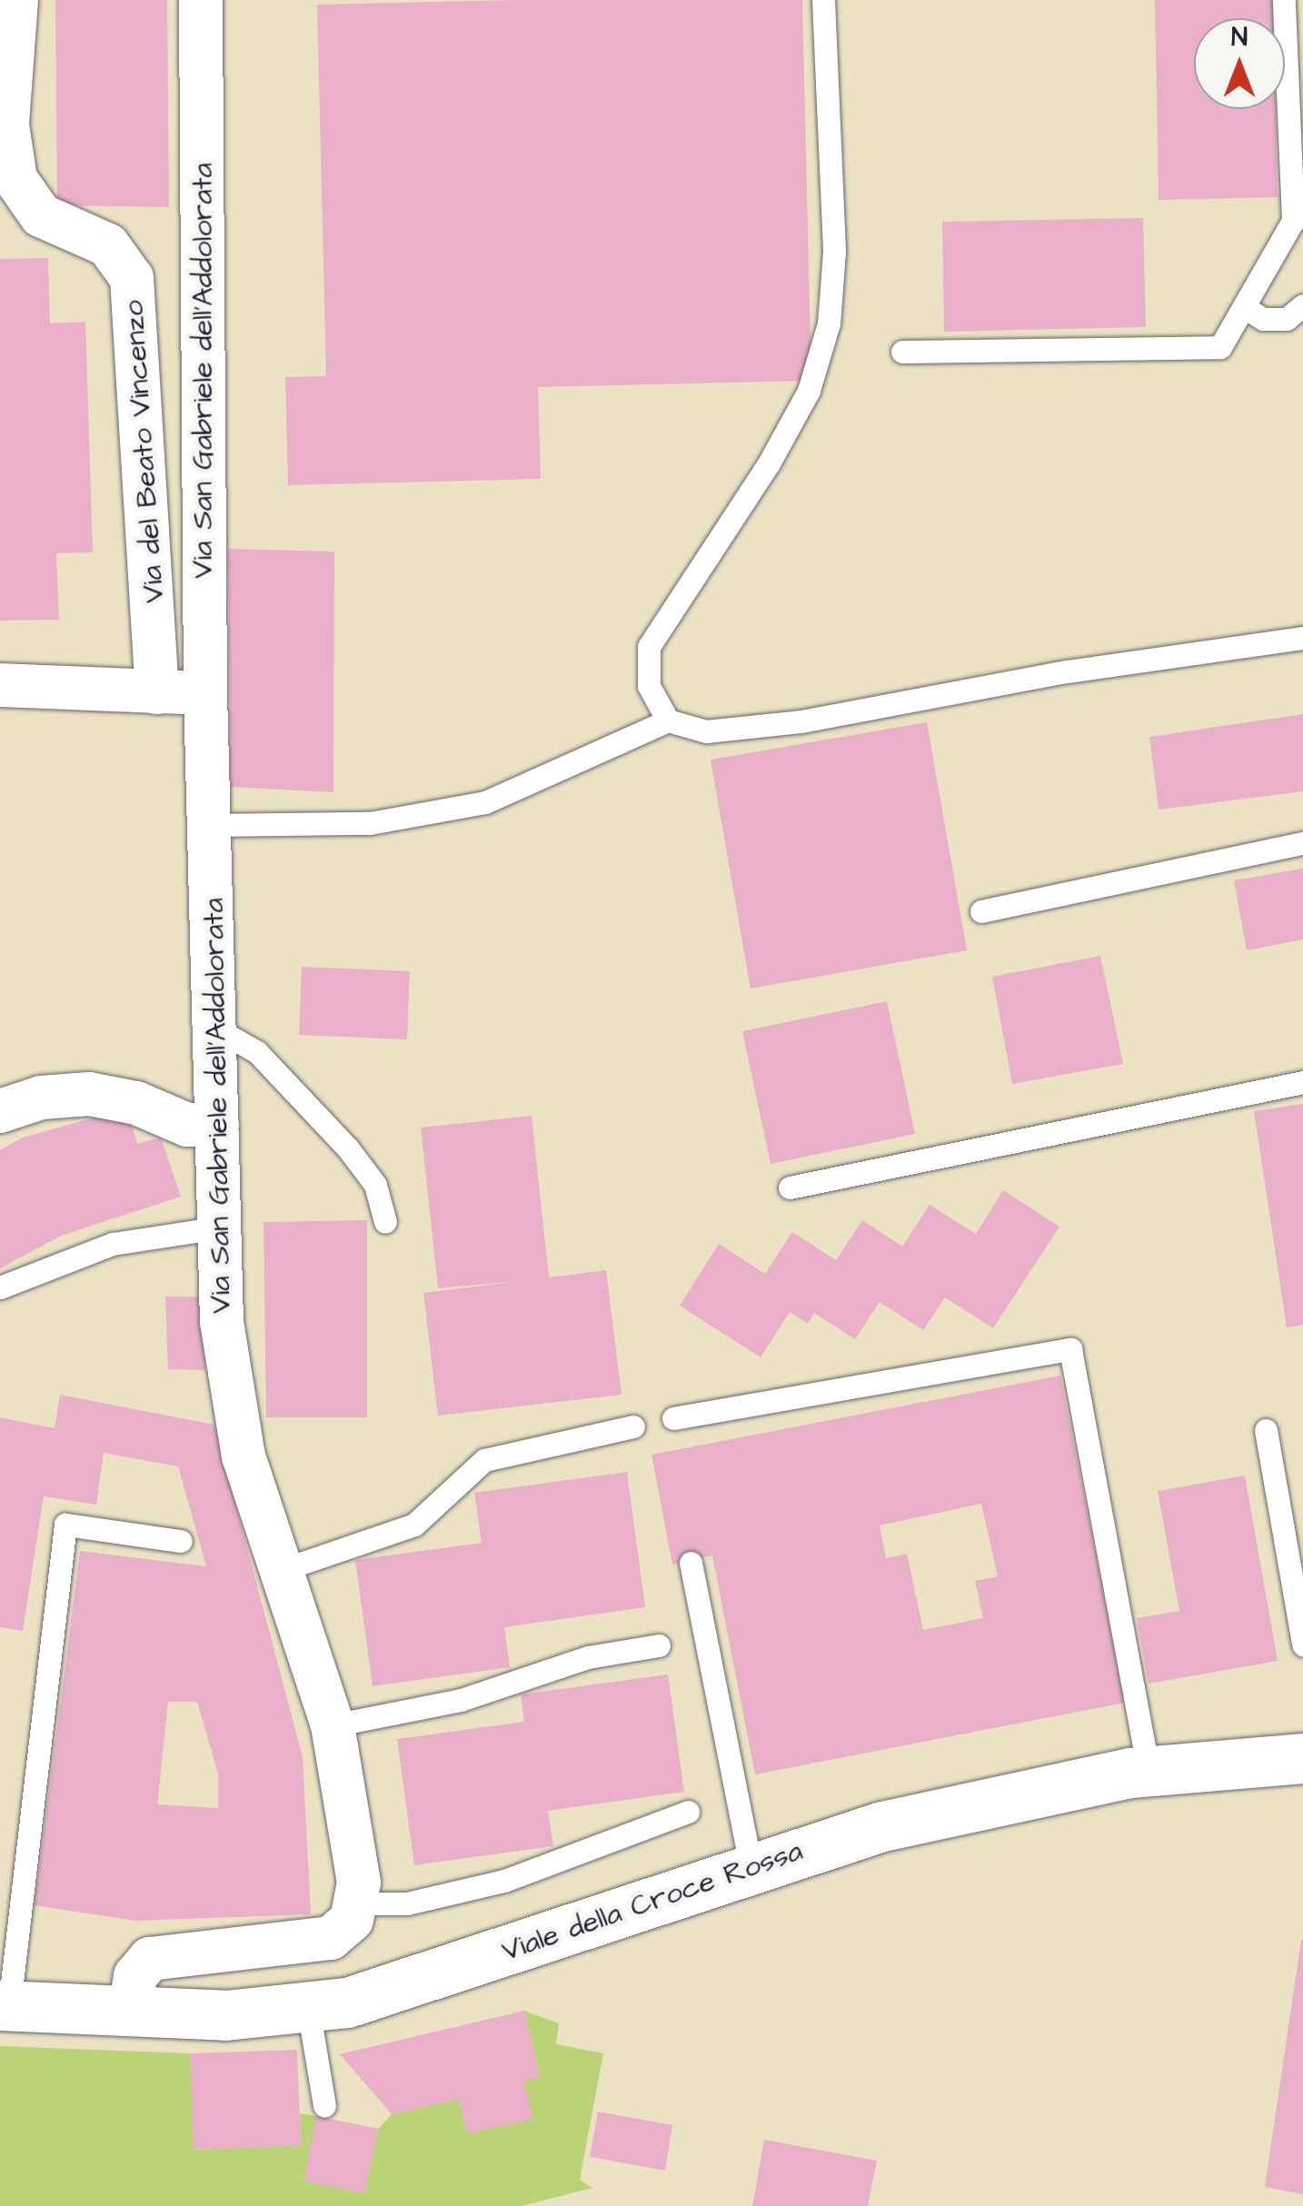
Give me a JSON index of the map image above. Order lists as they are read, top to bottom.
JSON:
{
  "streets": {
    "main road": ["Viale della Croce Rossa"],
    "street": ["Via San Gabriele dell'Addolorata", "Via del Beato Vincenzo"]
  },
  "north": "top"
}
